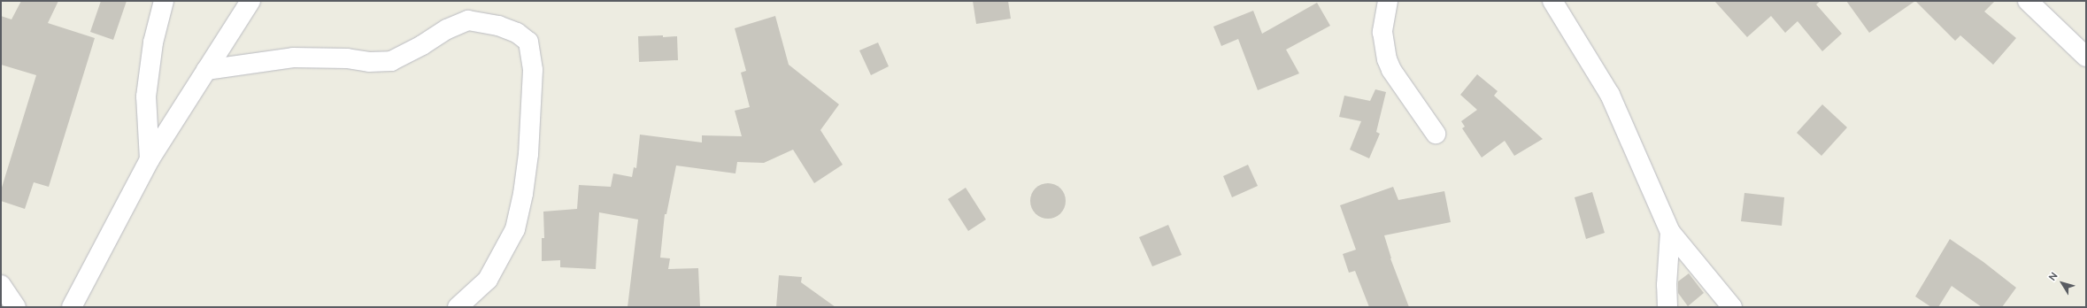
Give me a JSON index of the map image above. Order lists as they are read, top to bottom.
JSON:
{
  "north": "top left"
}
